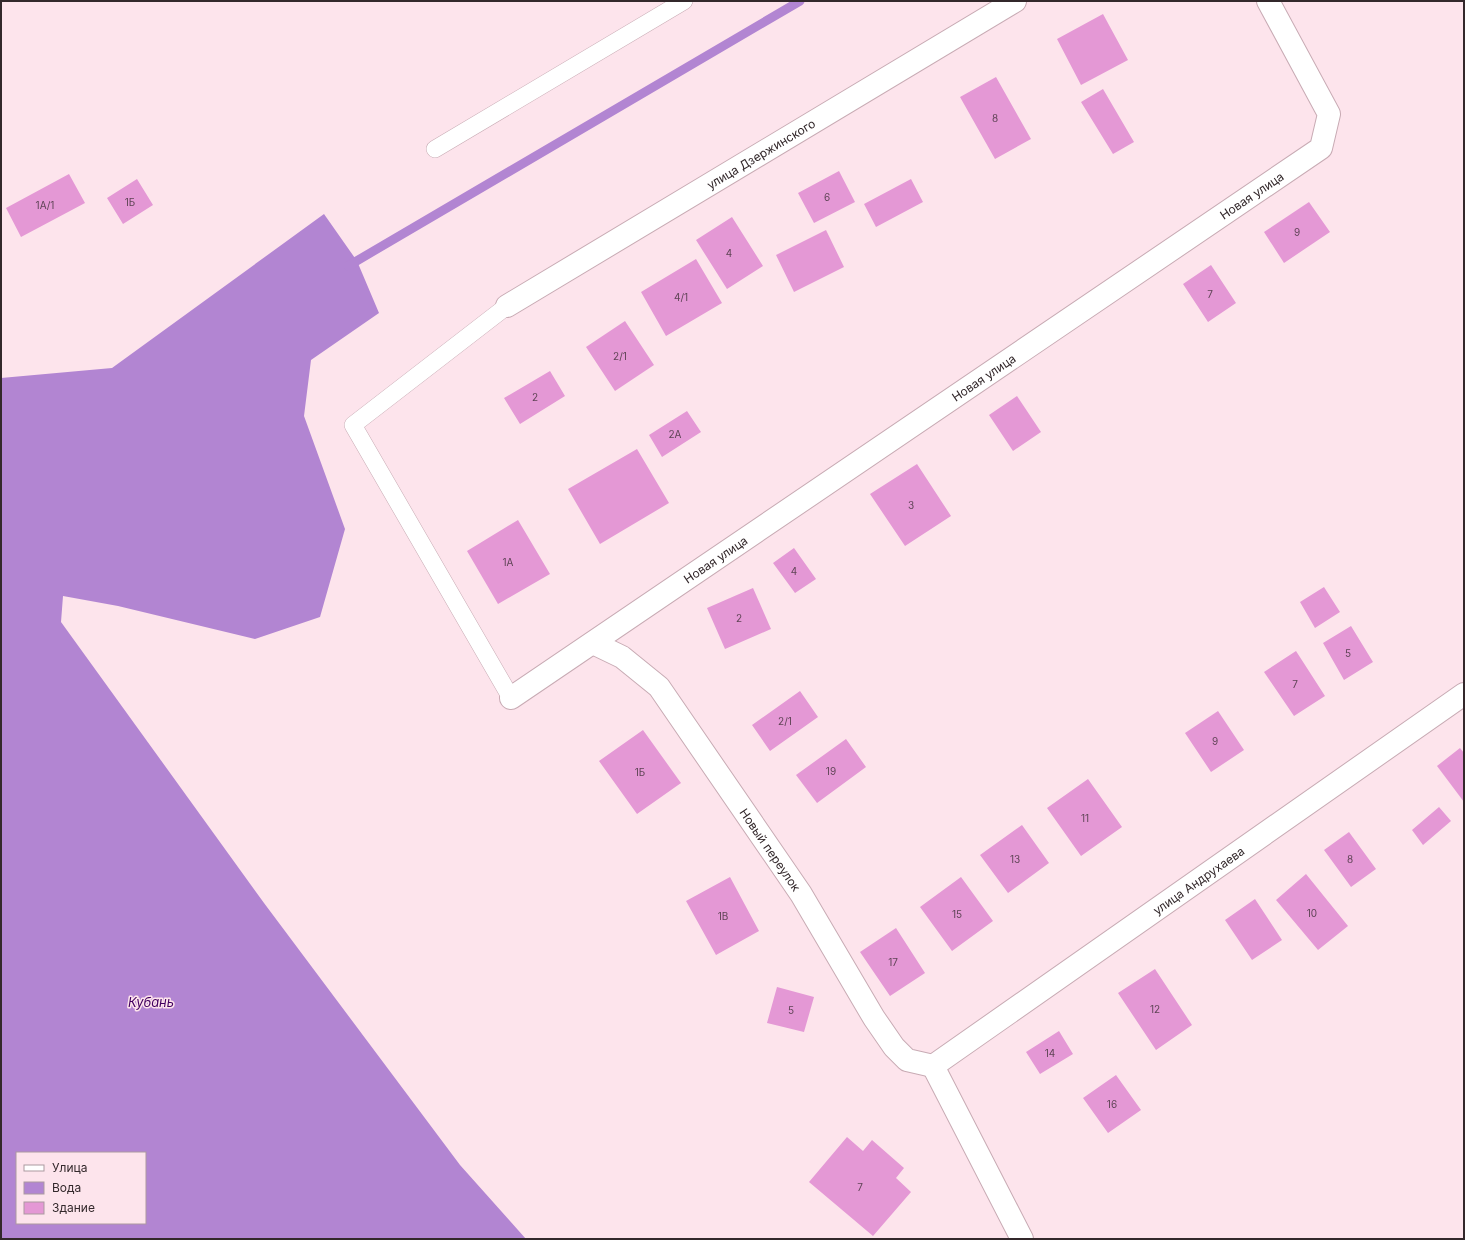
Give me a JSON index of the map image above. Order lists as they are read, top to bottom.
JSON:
{
  "streets": {
    "street": [
      "улица Дзержинского",
      "Новая улица",
      "Новый переулок",
      "улица Андрухаева"
    ]
  },
  "crossings": [
    ["Новая улица", "Новый переулок"],
    ["Новый переулок", "улица Андрухаева"]
  ],
  "water": ["Кубань"],
  "house_numbers": [
    "8",
    "6",
    "1Б",
    "1А/1",
    "9",
    "4",
    "7",
    "4/1",
    "2/1",
    "2",
    "2А",
    "3",
    "1А",
    "4",
    "2",
    "5",
    "7",
    "2/1",
    "9",
    "19",
    "1Б",
    "11",
    "13",
    "8",
    "10",
    "15",
    "1В",
    "17",
    "12",
    "5",
    "14",
    "16",
    "7"
  ],
  "legend": ["Улица", "Вода", "Здание"]
}
